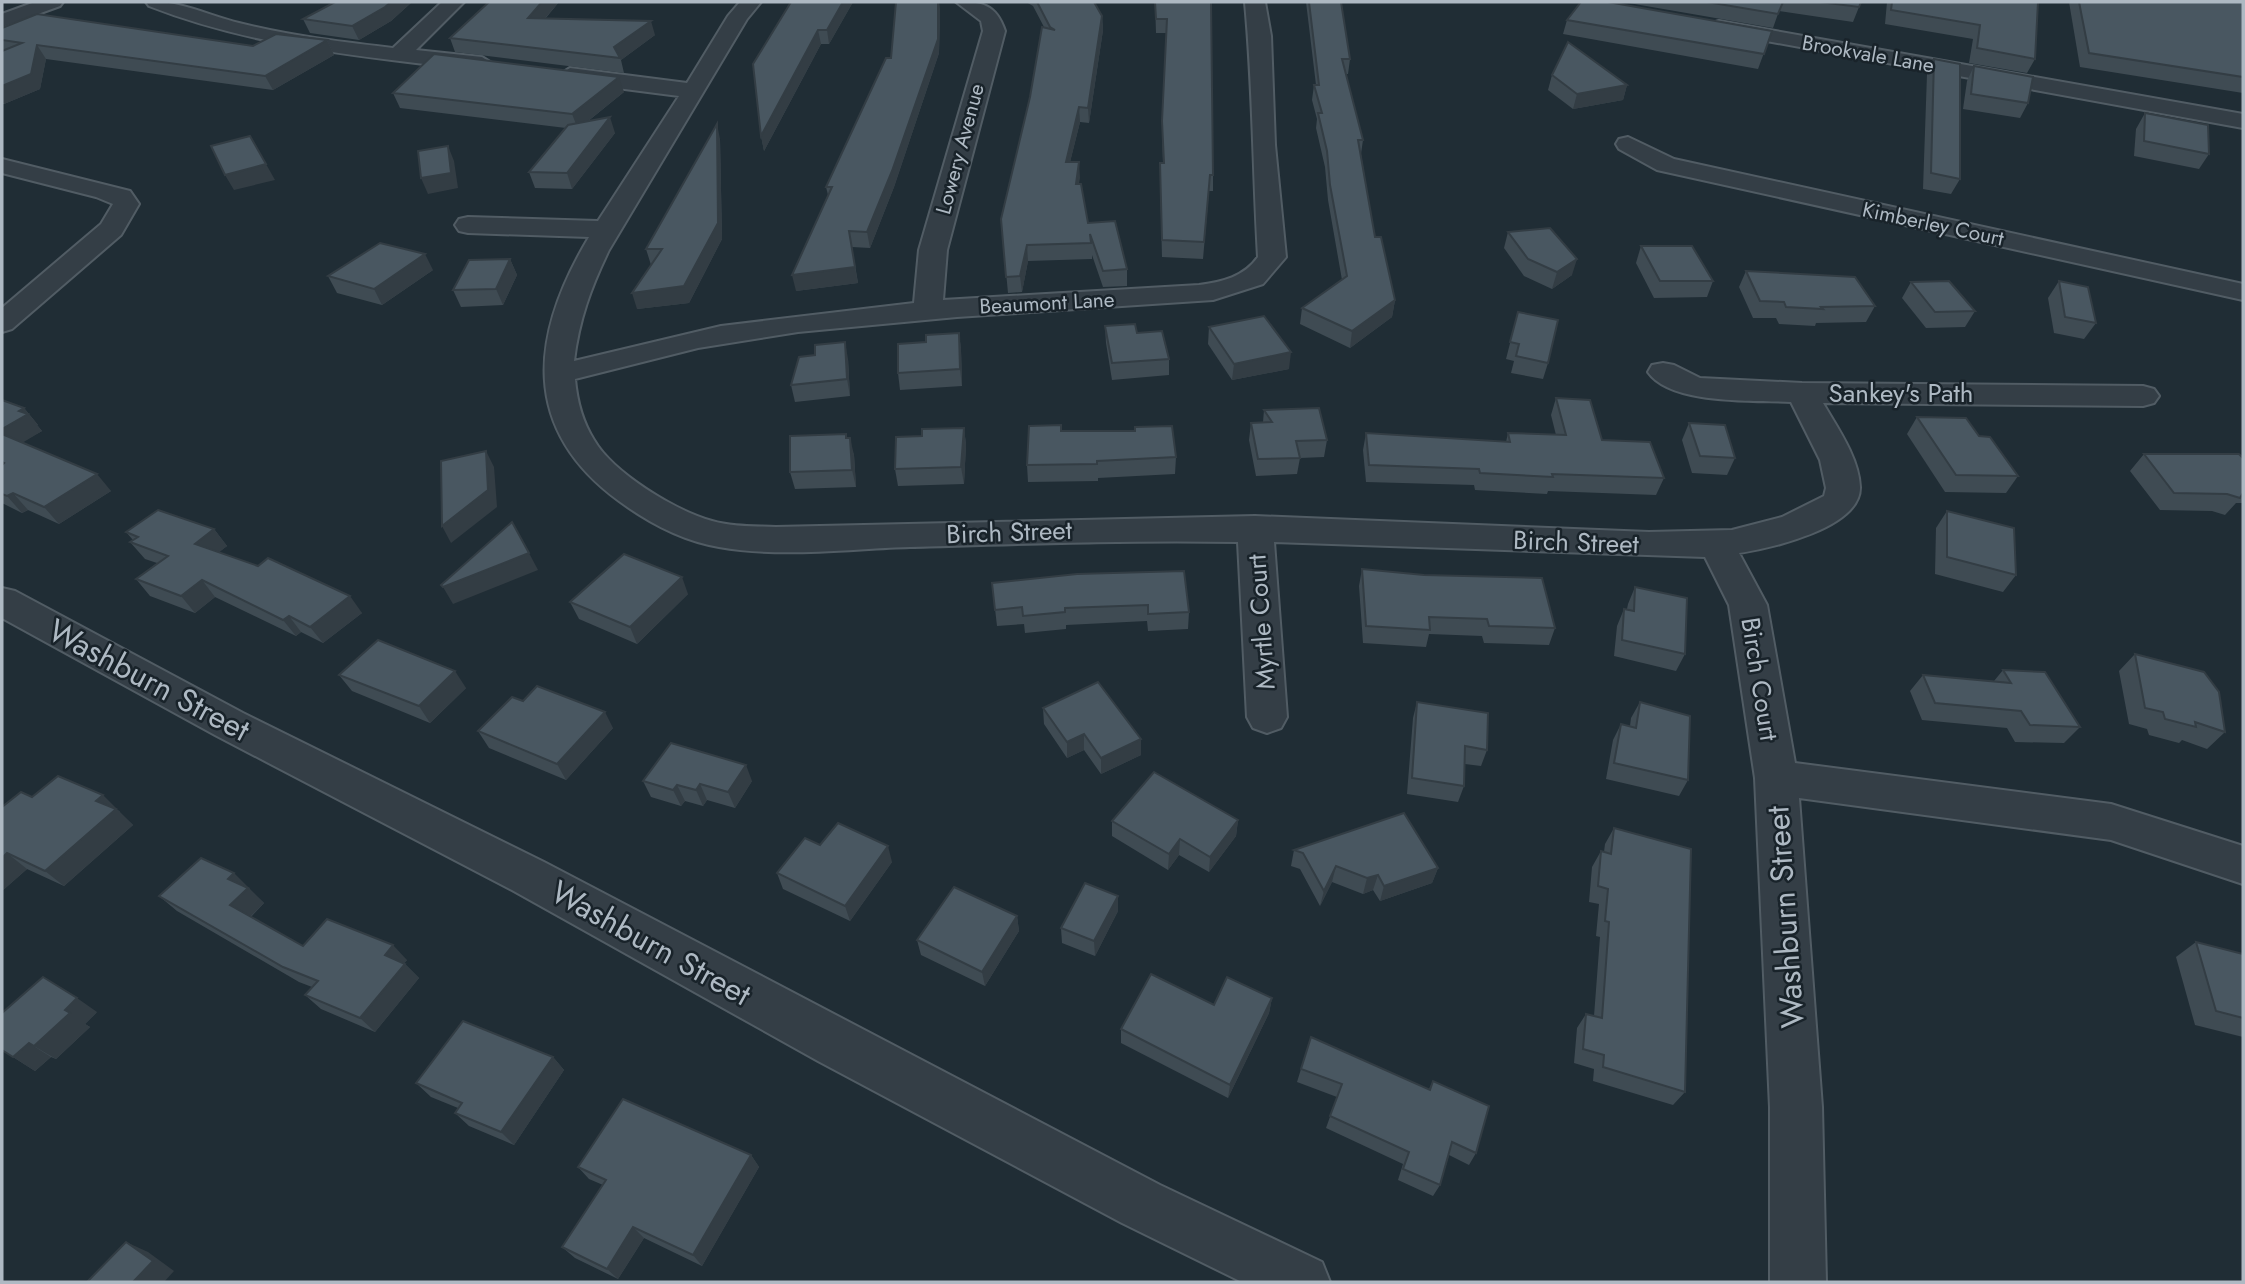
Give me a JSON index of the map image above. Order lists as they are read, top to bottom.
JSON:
{
  "streets": {
    "street": [
      "Brookvale Lane",
      "Lowery Avenue",
      "Kimberley Court",
      "Beaumont Lane",
      "Sankey's Path",
      "Birch Street",
      "Myrtle Court",
      "Birch Court",
      "Washburn Street"
    ]
  },
  "crossings": [
    ["Lowery Avenue", "Beaumont Lane"],
    ["Beaumont Lane", "Birch Street"],
    ["Sankey's Path", "Birch Street"],
    ["Birch Street", "Myrtle Court"],
    ["Birch Street", "Birch Court"],
    ["Birch Court", "Washburn Street"]
  ]
}
